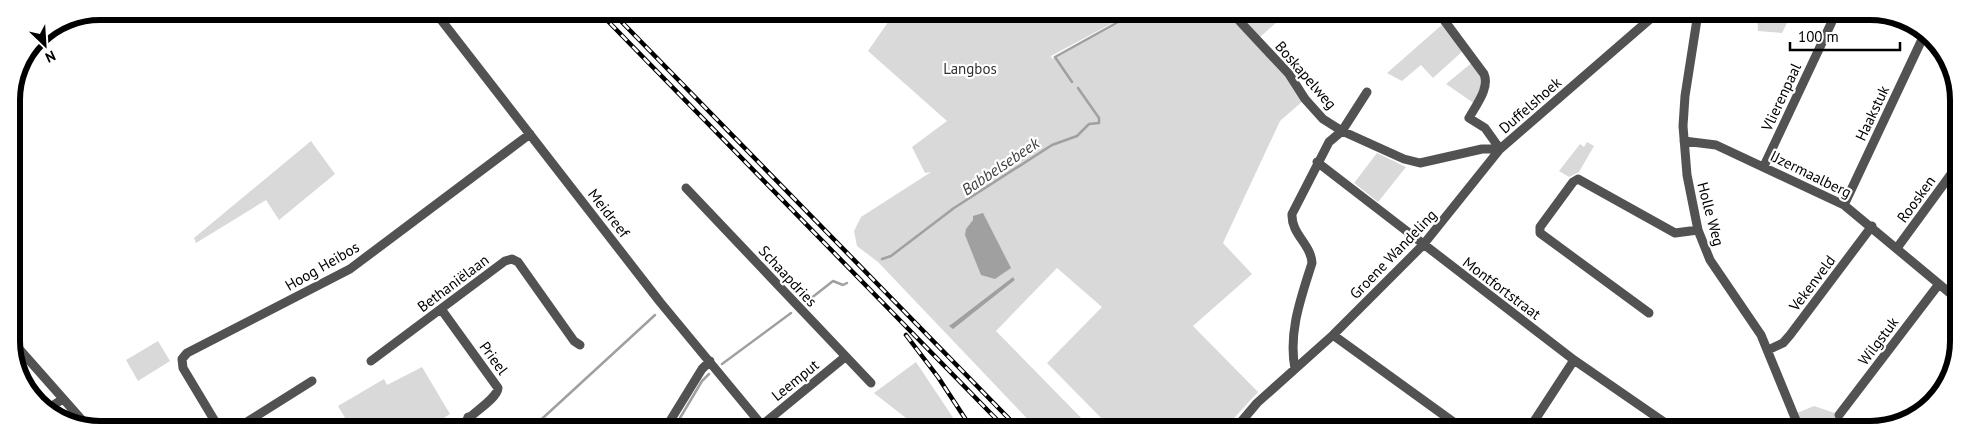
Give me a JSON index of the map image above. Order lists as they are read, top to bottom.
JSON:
{
  "streets": {
    "street": [
      "Boskapelweg",
      "Vlierenpaal",
      "Duffelshoek",
      "Haakstuk",
      "IJzermaalberg",
      "Roosken",
      "Meidreef",
      "Holle Weg",
      "Groene Wandeling",
      "Hoog Heibos",
      "Schaapdries",
      "Bethaniëlaan",
      "Vekenveld",
      "Montfortstraat",
      "Wilgstuk",
      "Prieel",
      "Leemput"
    ]
  },
  "crossings": [
    ["Boskapelweg", "Duffelshoek"],
    ["Vlierenpaal", "IJzermaalberg"],
    ["Duffelshoek", "Groene Wandeling"],
    ["Haakstuk", "IJzermaalberg"],
    ["IJzermaalberg", "Roosken"],
    ["IJzermaalberg", "Holle Weg"],
    ["IJzermaalberg", "Vekenveld"],
    ["IJzermaalberg", "Wilgstuk"],
    ["Meidreef", "Hoog Heibos"],
    ["Holle Weg", "Vekenveld"],
    ["Groene Wandeling", "Montfortstraat"],
    ["Schaapdries", "Leemput"],
    ["Bethaniëlaan", "Prieel"]
  ],
  "water": ["Babbelsebeek"],
  "parks": ["Langbos"],
  "scale_bar": "100 m",
  "north": "bottom right"
}
